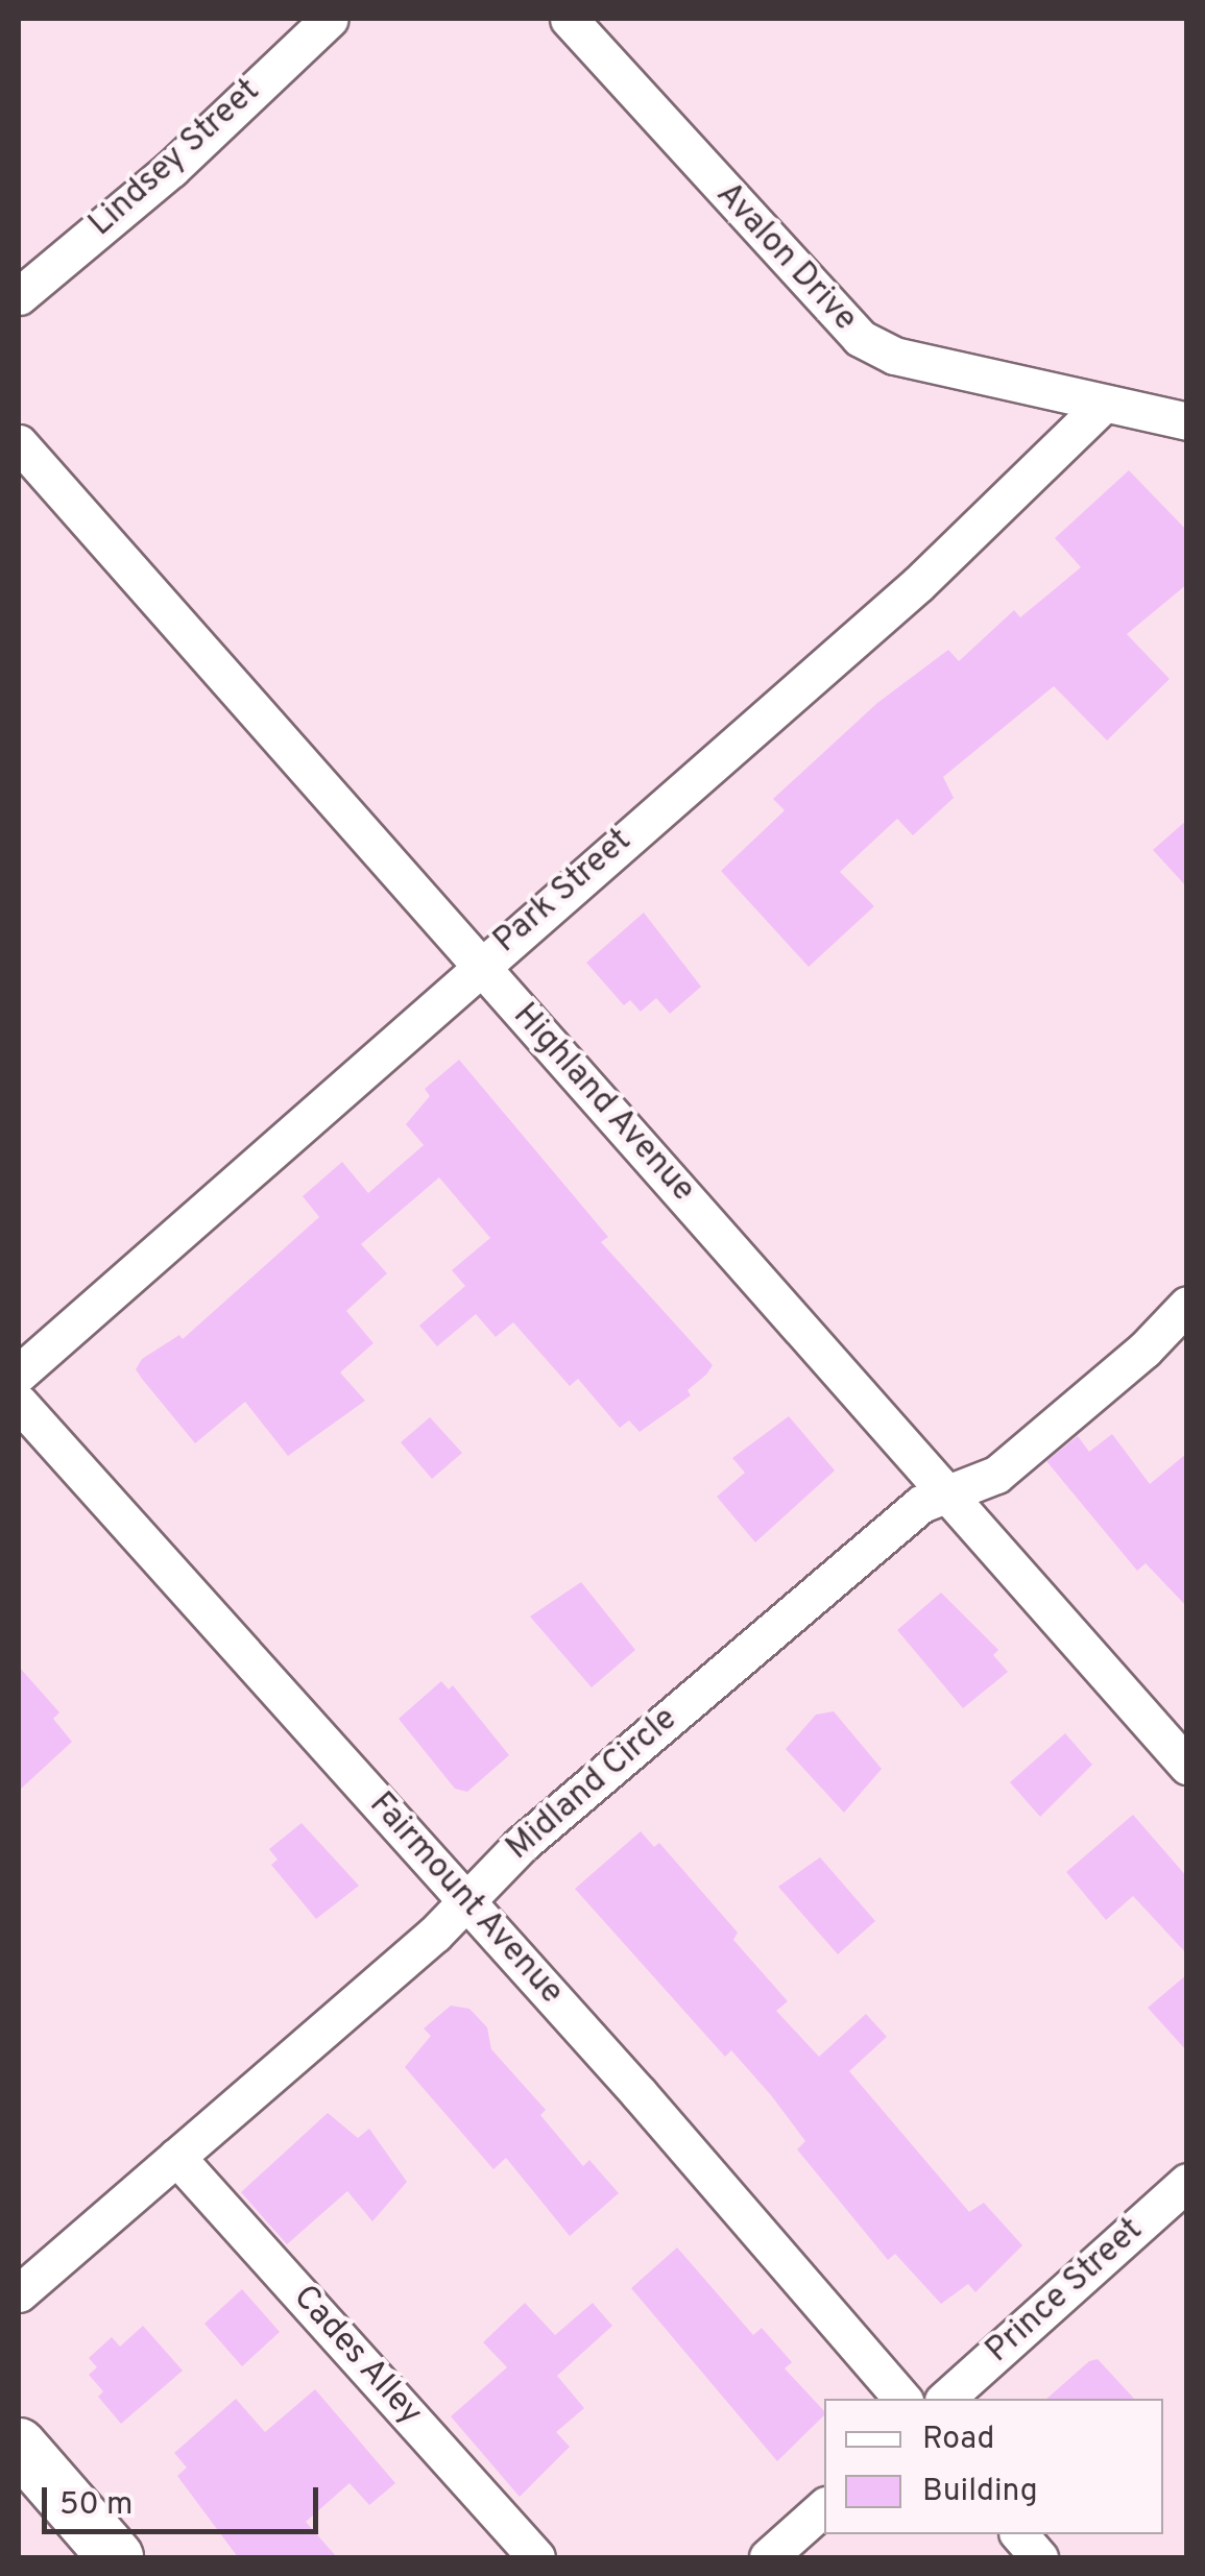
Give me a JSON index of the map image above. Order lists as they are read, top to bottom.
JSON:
{
  "streets": {
    "street": [
      "Lindsey Street",
      "Avalon Drive",
      "Park Street",
      "Highland Avenue",
      "Midland Circle",
      "Fairmount Avenue",
      "Prince Street",
      "Cades Alley"
    ]
  },
  "crossings": [
    ["Avalon Drive", "Park Street"],
    ["Park Street", "Highland Avenue"],
    ["Highland Avenue", "Midland Circle"],
    ["Midland Circle", "Fairmount Avenue"],
    ["Midland Circle", "Cades Alley"]
  ],
  "legend": ["Road", "Building"],
  "scale_bar": "50 m"
}
